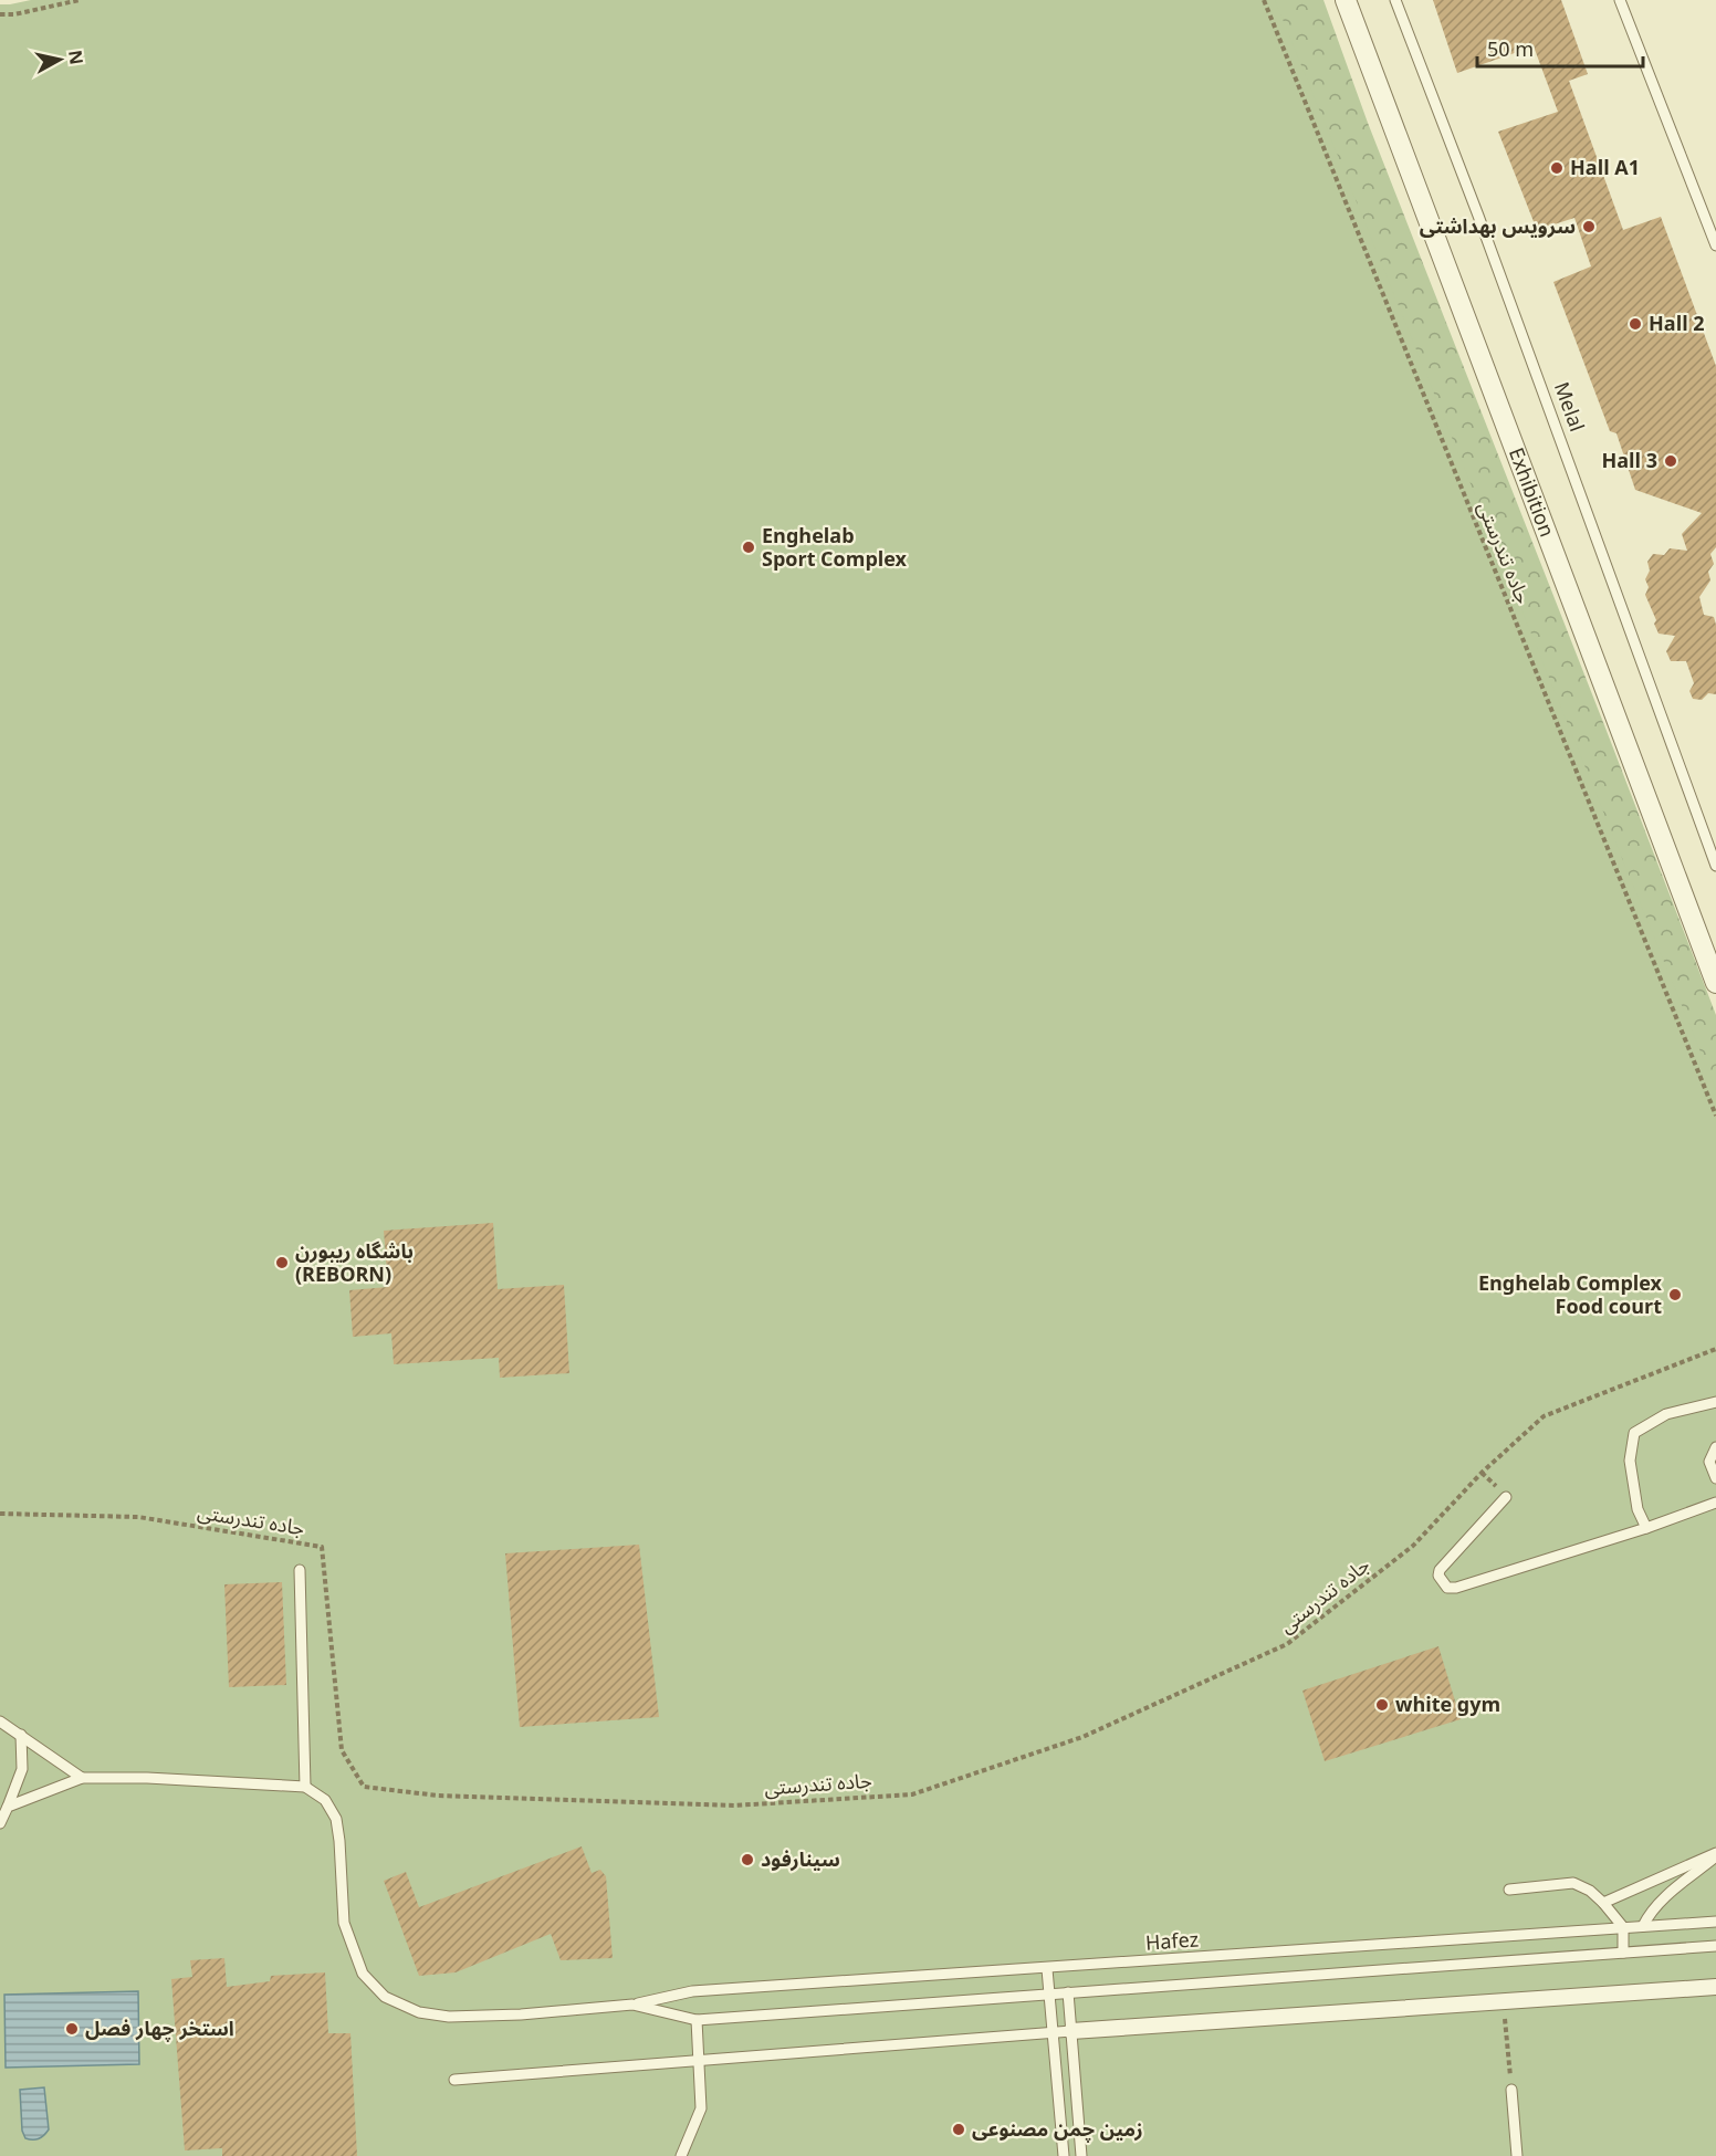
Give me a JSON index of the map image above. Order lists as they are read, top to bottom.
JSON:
{
  "streets": {
    "street": ["Exhibition"],
    "lane": ["Melal", "Hafez"],
    "path": ["جاده تندرستی"]
  },
  "places": [
    "Hall A1",
    "سرویس بهداشتی",
    "Hall 2",
    "Hall 3",
    "Enghelab Sport Complex",
    "باشگاه ریبورن (REBORN)",
    "Enghelab Complex Food court",
    "white gym",
    "سینارفود",
    "استخر چهار فصل",
    "زمین چمن مصنوعی"
  ],
  "scale_bar": "50 m",
  "north": "right"
}
